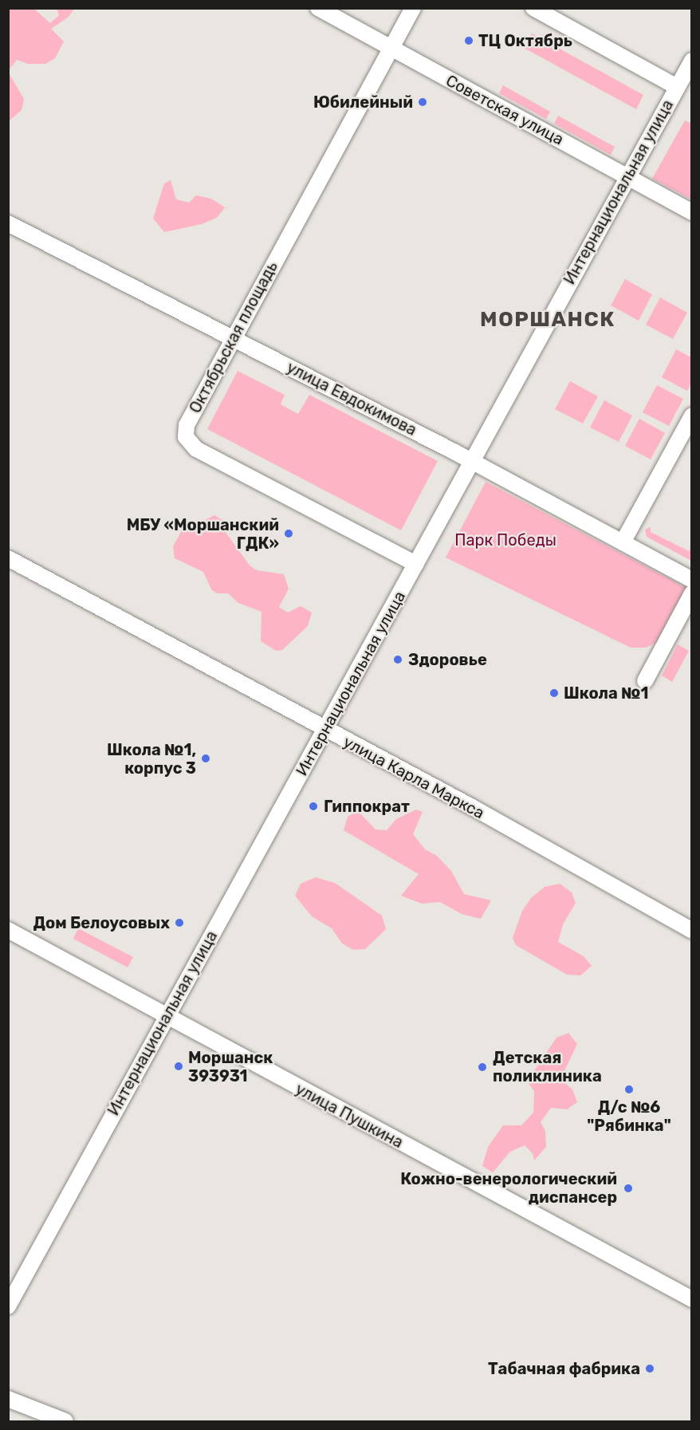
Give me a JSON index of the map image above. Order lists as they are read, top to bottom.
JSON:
{
  "streets": {
    "street": [
      "Советская улица",
      "Интернациональная улица",
      "Октябрьская площадь",
      "улица Евдокимова",
      "улица Карла Маркса",
      "улица Пушкина"
    ]
  },
  "crossings": [
    ["Советская улица", "Интернациональная улица"],
    ["Советская улица", "Октябрьская площадь"],
    ["Интернациональная улица", "Октябрьская площадь"],
    ["Интернациональная улица", "улица Евдокимова"],
    ["Интернациональная улица", "улица Карла Маркса"],
    ["Интернациональная улица", "улица Пушкина"],
    ["Октябрьская площадь", "улица Евдокимова"]
  ],
  "districts": ["МОРШАНСК"],
  "parks": ["Парк Победы"],
  "places": [
    "ТЦ Октябрь",
    "Юбилейный",
    "МБУ «Моршанский ГДК»",
    "Здоровье",
    "Школа №1",
    "Школа №1, корпус 3",
    "Гиппократ",
    "Дом Белоусовых",
    "Моршанск 393931",
    "Детская поликлиника",
    "Д/с №6 \"Рябинка\"",
    "Кожно-венерологический диспансер",
    "Табачная фабрика"
  ]
}
